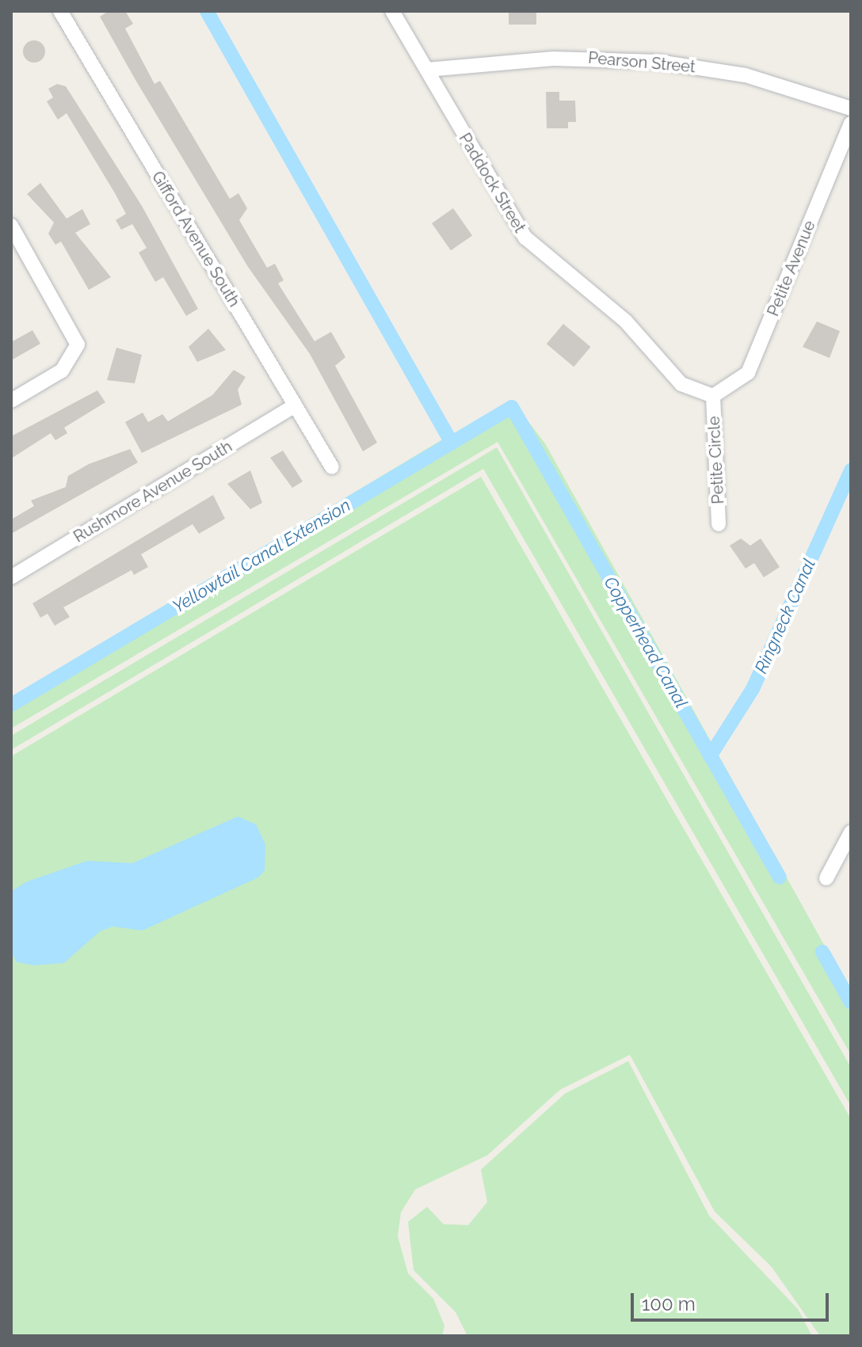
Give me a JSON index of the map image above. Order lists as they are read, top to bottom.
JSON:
{
  "streets": {
    "street": [
      "Pearson Street",
      "Paddock Street",
      "Gifford Avenue South",
      "Petite Avenue",
      "Petite Circle",
      "Rushmore Avenue South"
    ]
  },
  "crossings": [
    ["Pearson Street", "Paddock Street"],
    ["Paddock Street", "Petite Avenue"],
    ["Paddock Street", "Petite Circle"],
    ["Gifford Avenue South", "Rushmore Avenue South"],
    ["Petite Avenue", "Petite Circle"]
  ],
  "water": ["Yellowtail Canal Extension", "Ringneck Canal", "Copperhead Canal"],
  "scale_bar": "100 m"
}
